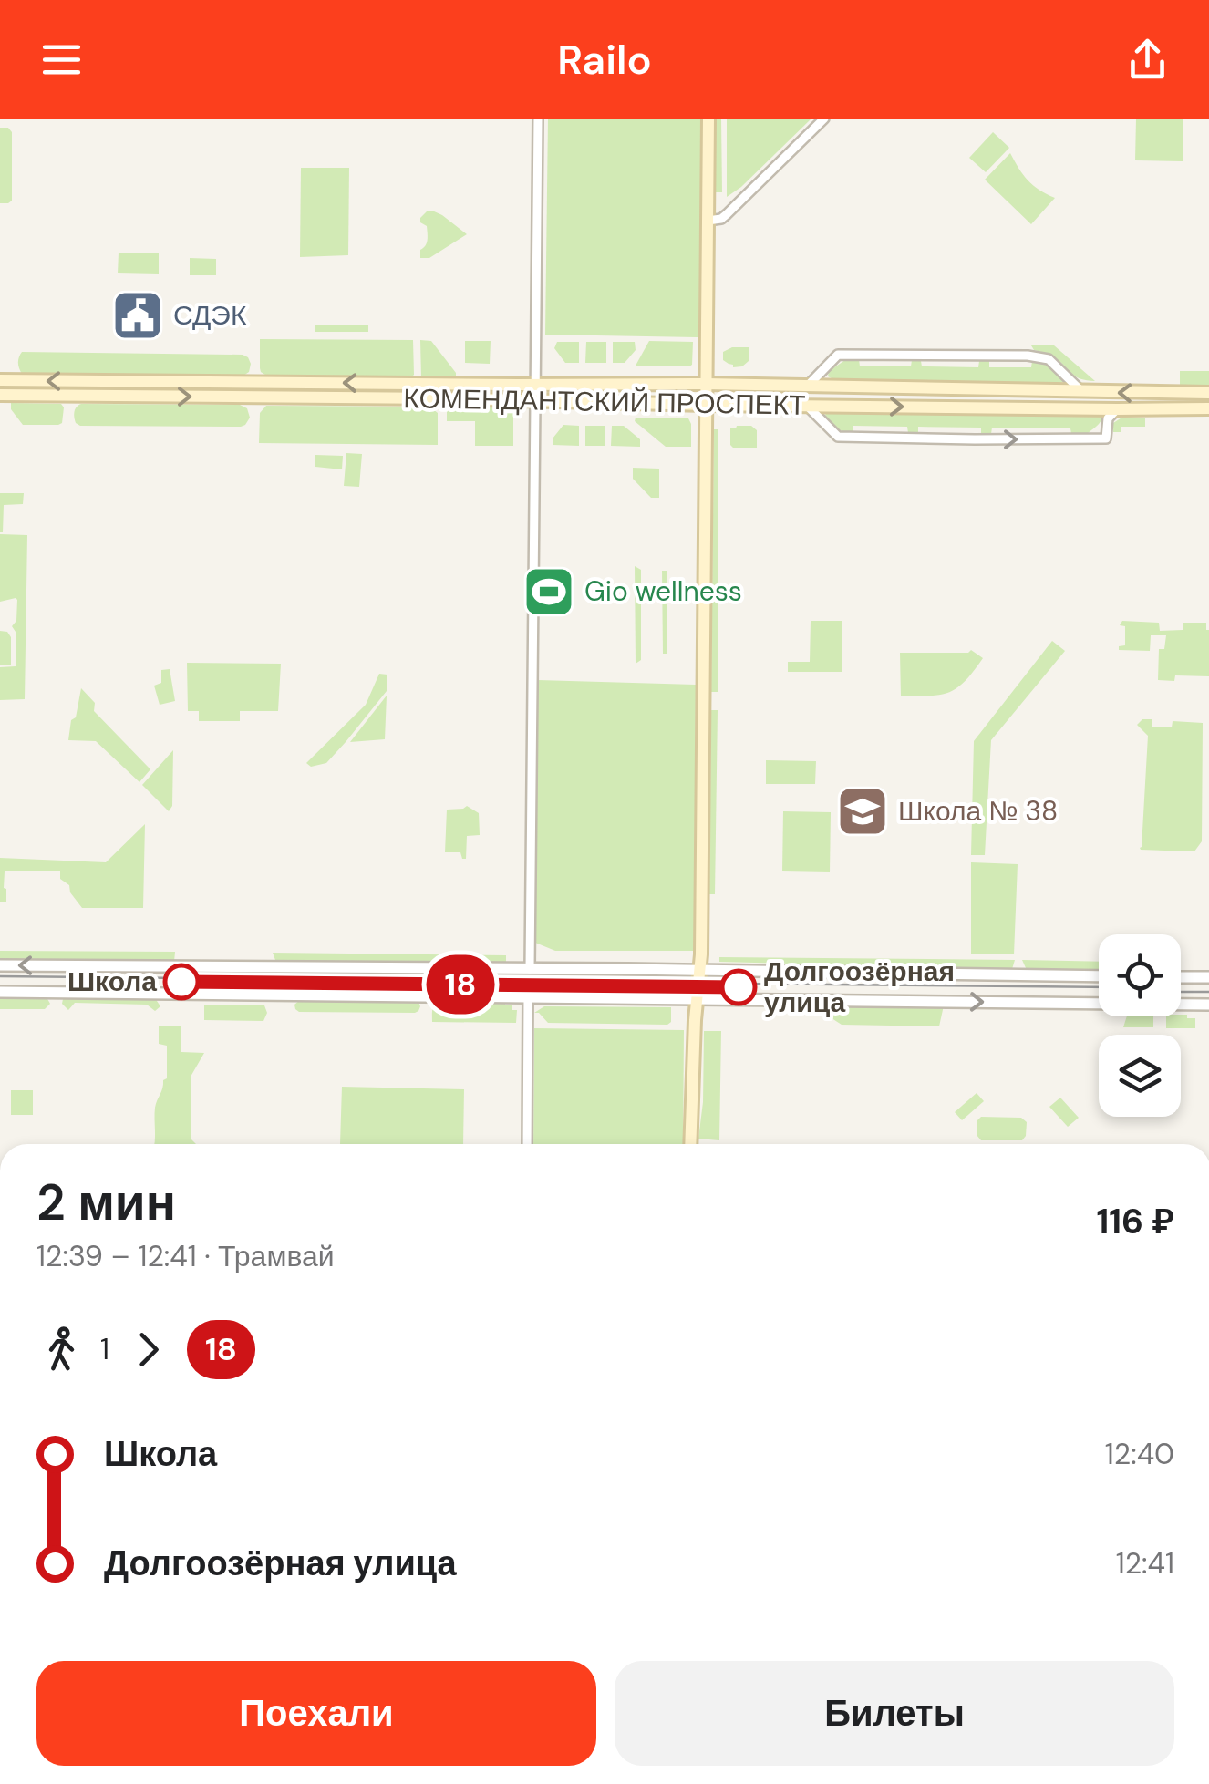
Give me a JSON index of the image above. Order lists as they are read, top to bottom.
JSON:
{
  "streets": {
    "main road": ["КОМЕНДАНТСКИЙ ПРОСПЕКТ"]
  },
  "places": {
    "public building": ["СДЭК"],
    "sports": ["Gio wellness"],
    "school or university": ["Школа № 38"],
    "other": ["Школа", "Долгоозёрная улица"]
  },
  "lines": ["tram line 18"],
  "page": {
    "header": "Railo",
    "on_map": "18",
    "heading": ["2 мин", "12:39 – 12:41 · Трамвай", "116 ₽"],
    "legs": ["1", "18"],
    "list": [
      {
        "name": "Школа",
        "value": "12:40"
      },
      {
        "name": "Долгоозёрная улица",
        "value": "12:41"
      }
    ],
    "buttons": ["Поехали", "Билеты"]
  }
}
